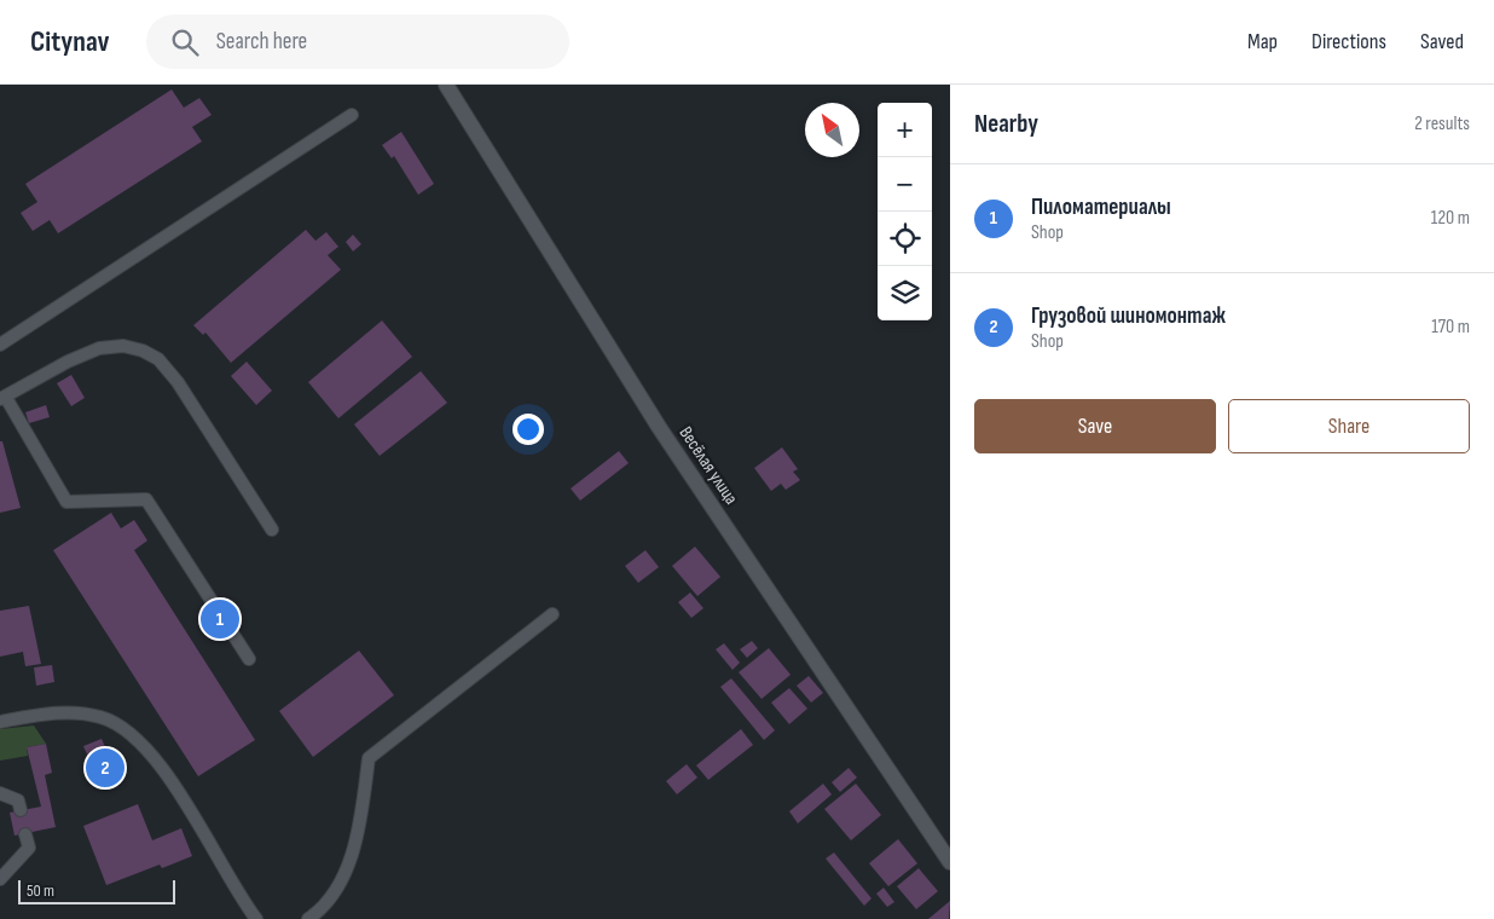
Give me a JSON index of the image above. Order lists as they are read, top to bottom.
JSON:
{
  "streets": {
    "street": ["Весёлая улица"]
  },
  "scale_bar": "50 m",
  "north": "top left",
  "page": {
    "header": "Citynav",
    "search": "Search here",
    "nav": ["Map", "Directions", "Saved"],
    "heading": ["Nearby", "2 results"],
    "map_buttons": ["+", "−"],
    "list": [
      {
        "mark": "1",
        "name": "Пиломатериалы",
        "note": "Shop",
        "value": "120 m"
      },
      {
        "mark": "2",
        "name": "Грузовой шиномонтаж",
        "note": "Shop",
        "value": "170 m"
      }
    ],
    "buttons": ["Save", "Share"],
    "pins": ["1", "2"],
    "scale": "50 m"
  }
}
